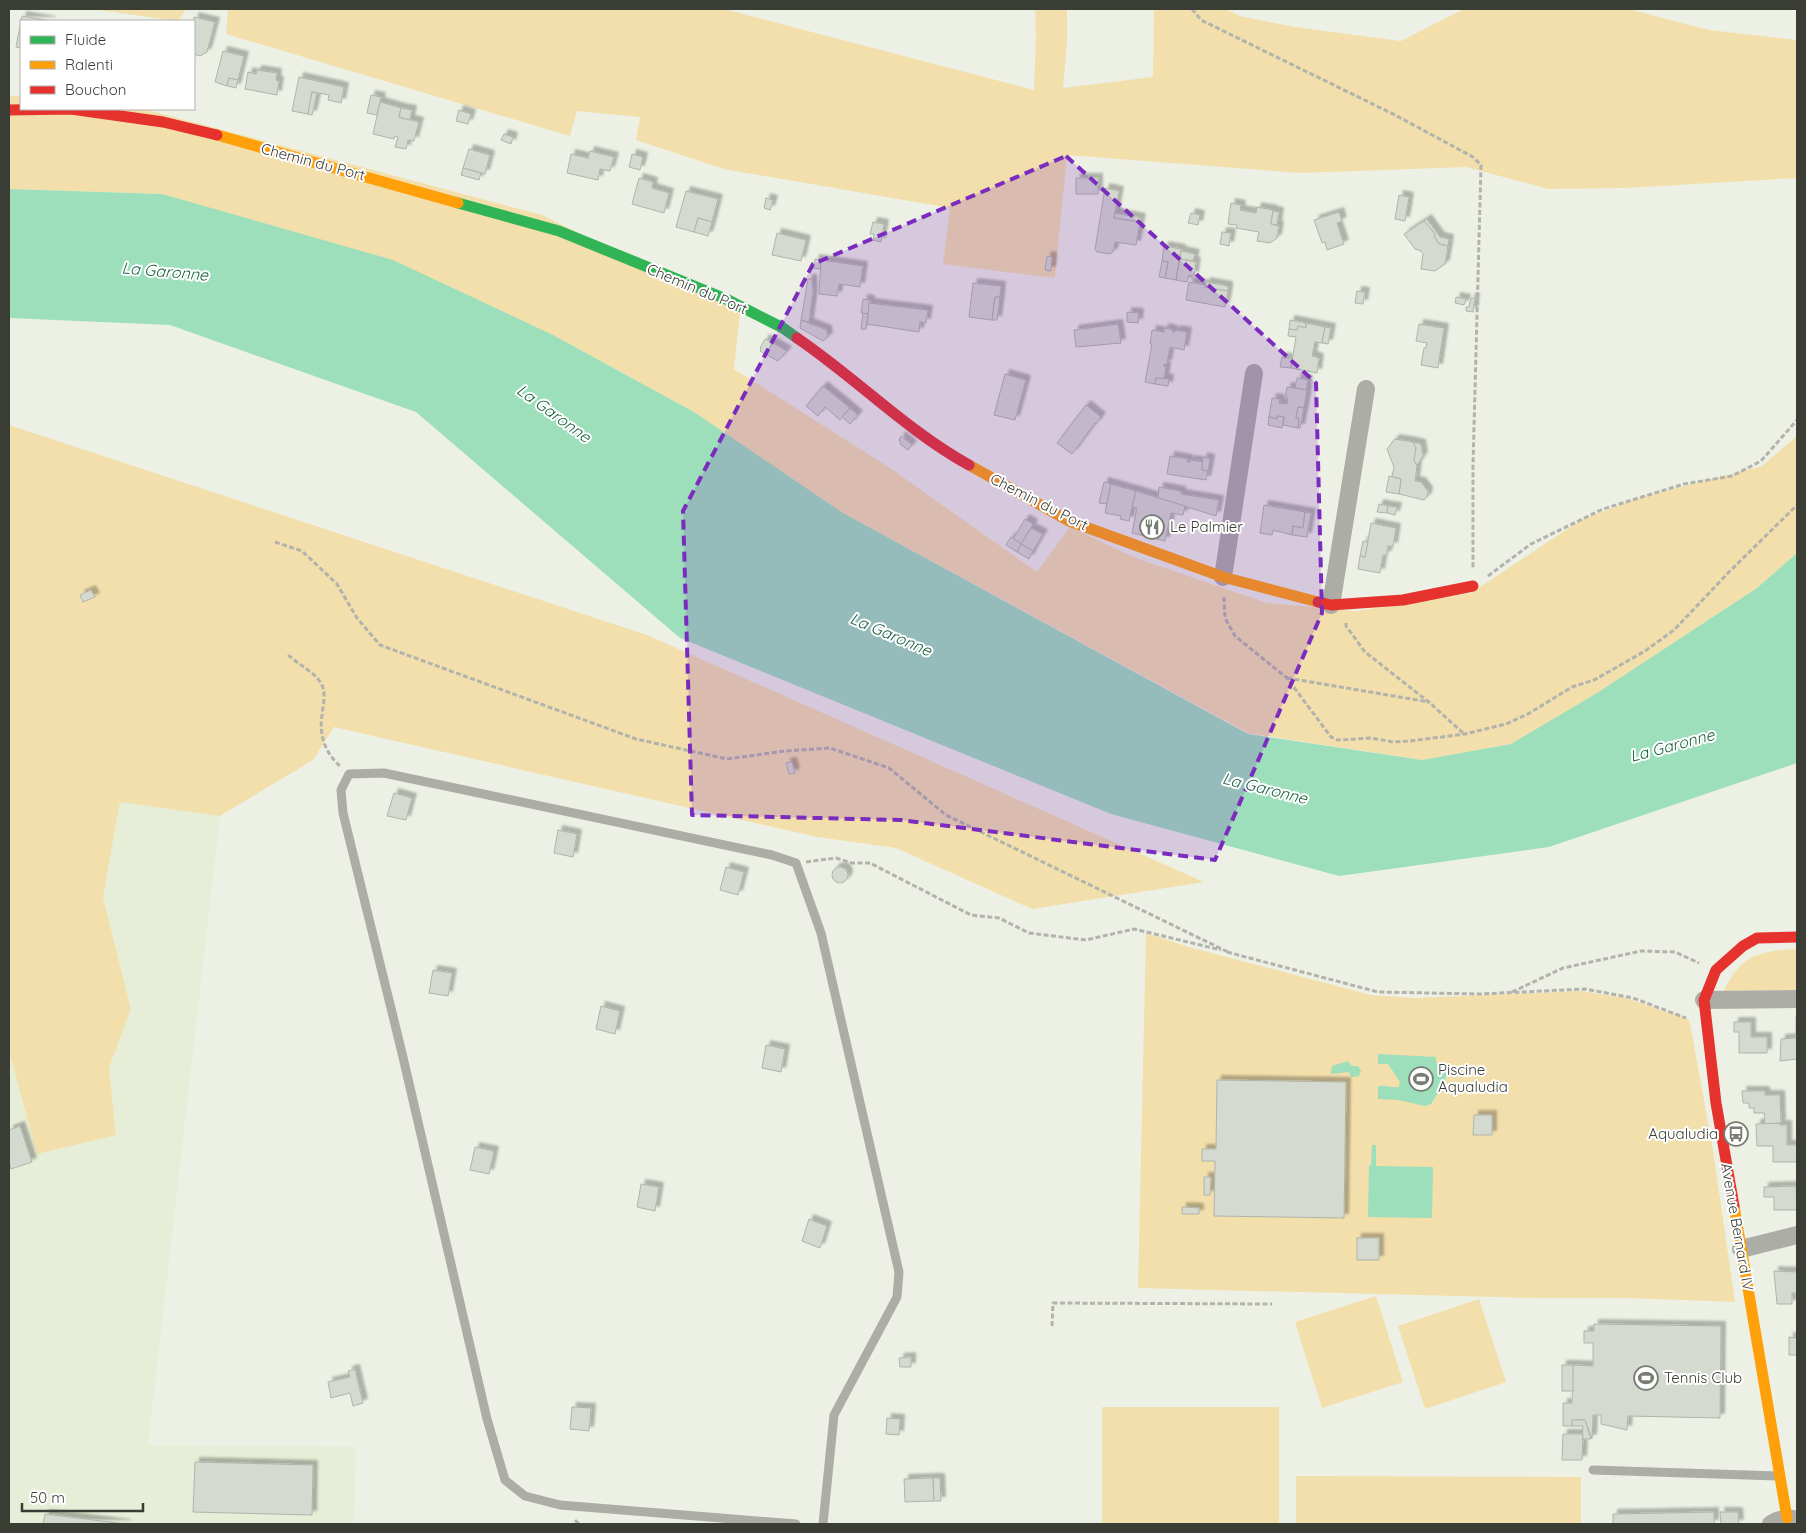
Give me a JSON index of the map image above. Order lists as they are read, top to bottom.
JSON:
{
  "streets": {
    "street": ["Chemin du Port", "Avenue Bernard IV"]
  },
  "water": ["La Garonne"],
  "places": {
    "restaurant": ["Le Palmier"],
    "sports": ["Piscine Aqualudia", "Tennis Club"],
    "bus stop": ["Aqualudia"]
  },
  "legend": ["Fluide", "Ralenti", "Bouchon"],
  "scale_bar": "50 m"
}
